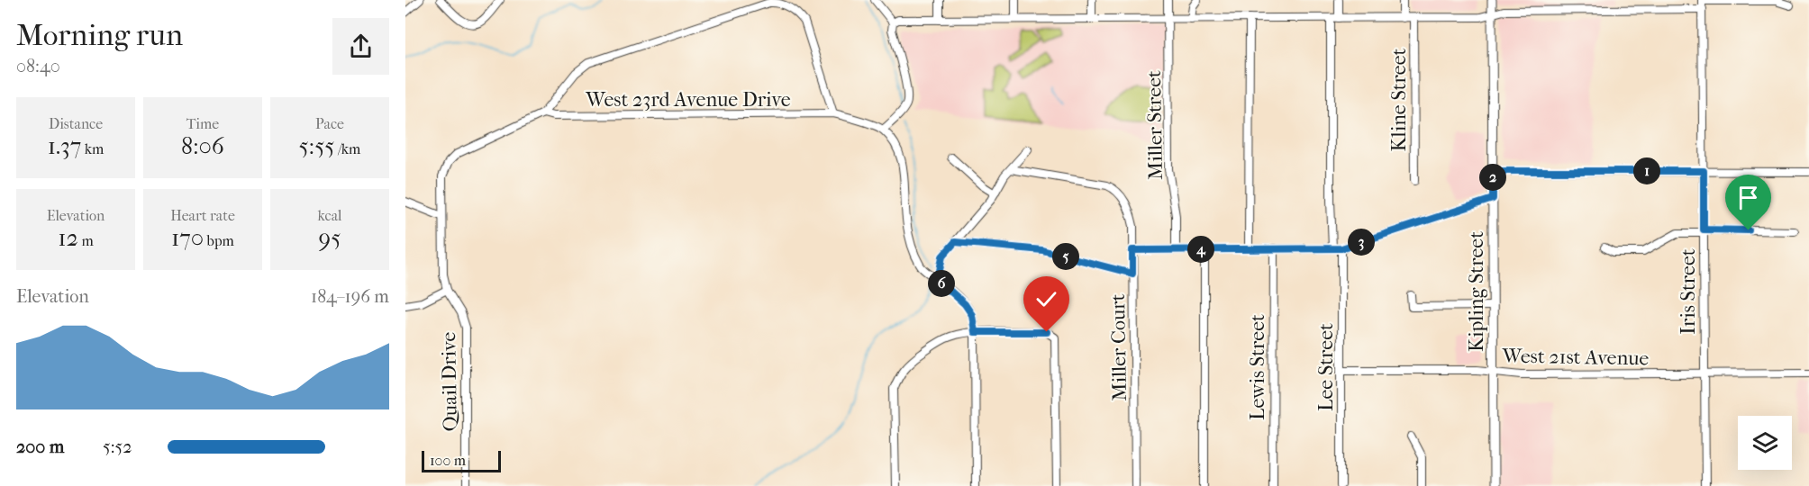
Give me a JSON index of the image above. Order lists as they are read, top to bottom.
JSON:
{
  "streets": {
    "main road": ["Kipling Street"],
    "street": [
      "West 23rd Avenue Drive",
      "Kline Street",
      "Miller Street",
      "Iris Street",
      "Miller Court",
      "West 21st Avenue",
      "Lewis Street",
      "Lee Street",
      "Quail Drive"
    ]
  },
  "crossings": [
    ["West 23rd Avenue Drive", "Quail Drive"],
    ["Kipling Street", "West 21st Avenue"],
    ["Iris Street", "West 21st Avenue"],
    ["West 21st Avenue", "Lee Street"]
  ],
  "scale_bar": "100 m",
  "page": {
    "heading": ["Morning run", "08:40"],
    "stats": [
      ["Distance", "1.37 km"],
      ["Time", "8:06"],
      ["Pace", "5:55 /km"],
      ["Elevation", "12 m"],
      ["Heart rate", "170 bpm"],
      ["kcal", "95"]
    ],
    "pins": [
      "1",
      "2",
      "3",
      "4",
      "5",
      "6"
    ],
    "chart": ["Elevation", "184–196 m"],
    "list": [
      {
        "name": "200 m",
        "note": "5:52"
      }
    ],
    "scale": "100 m"
  }
}
